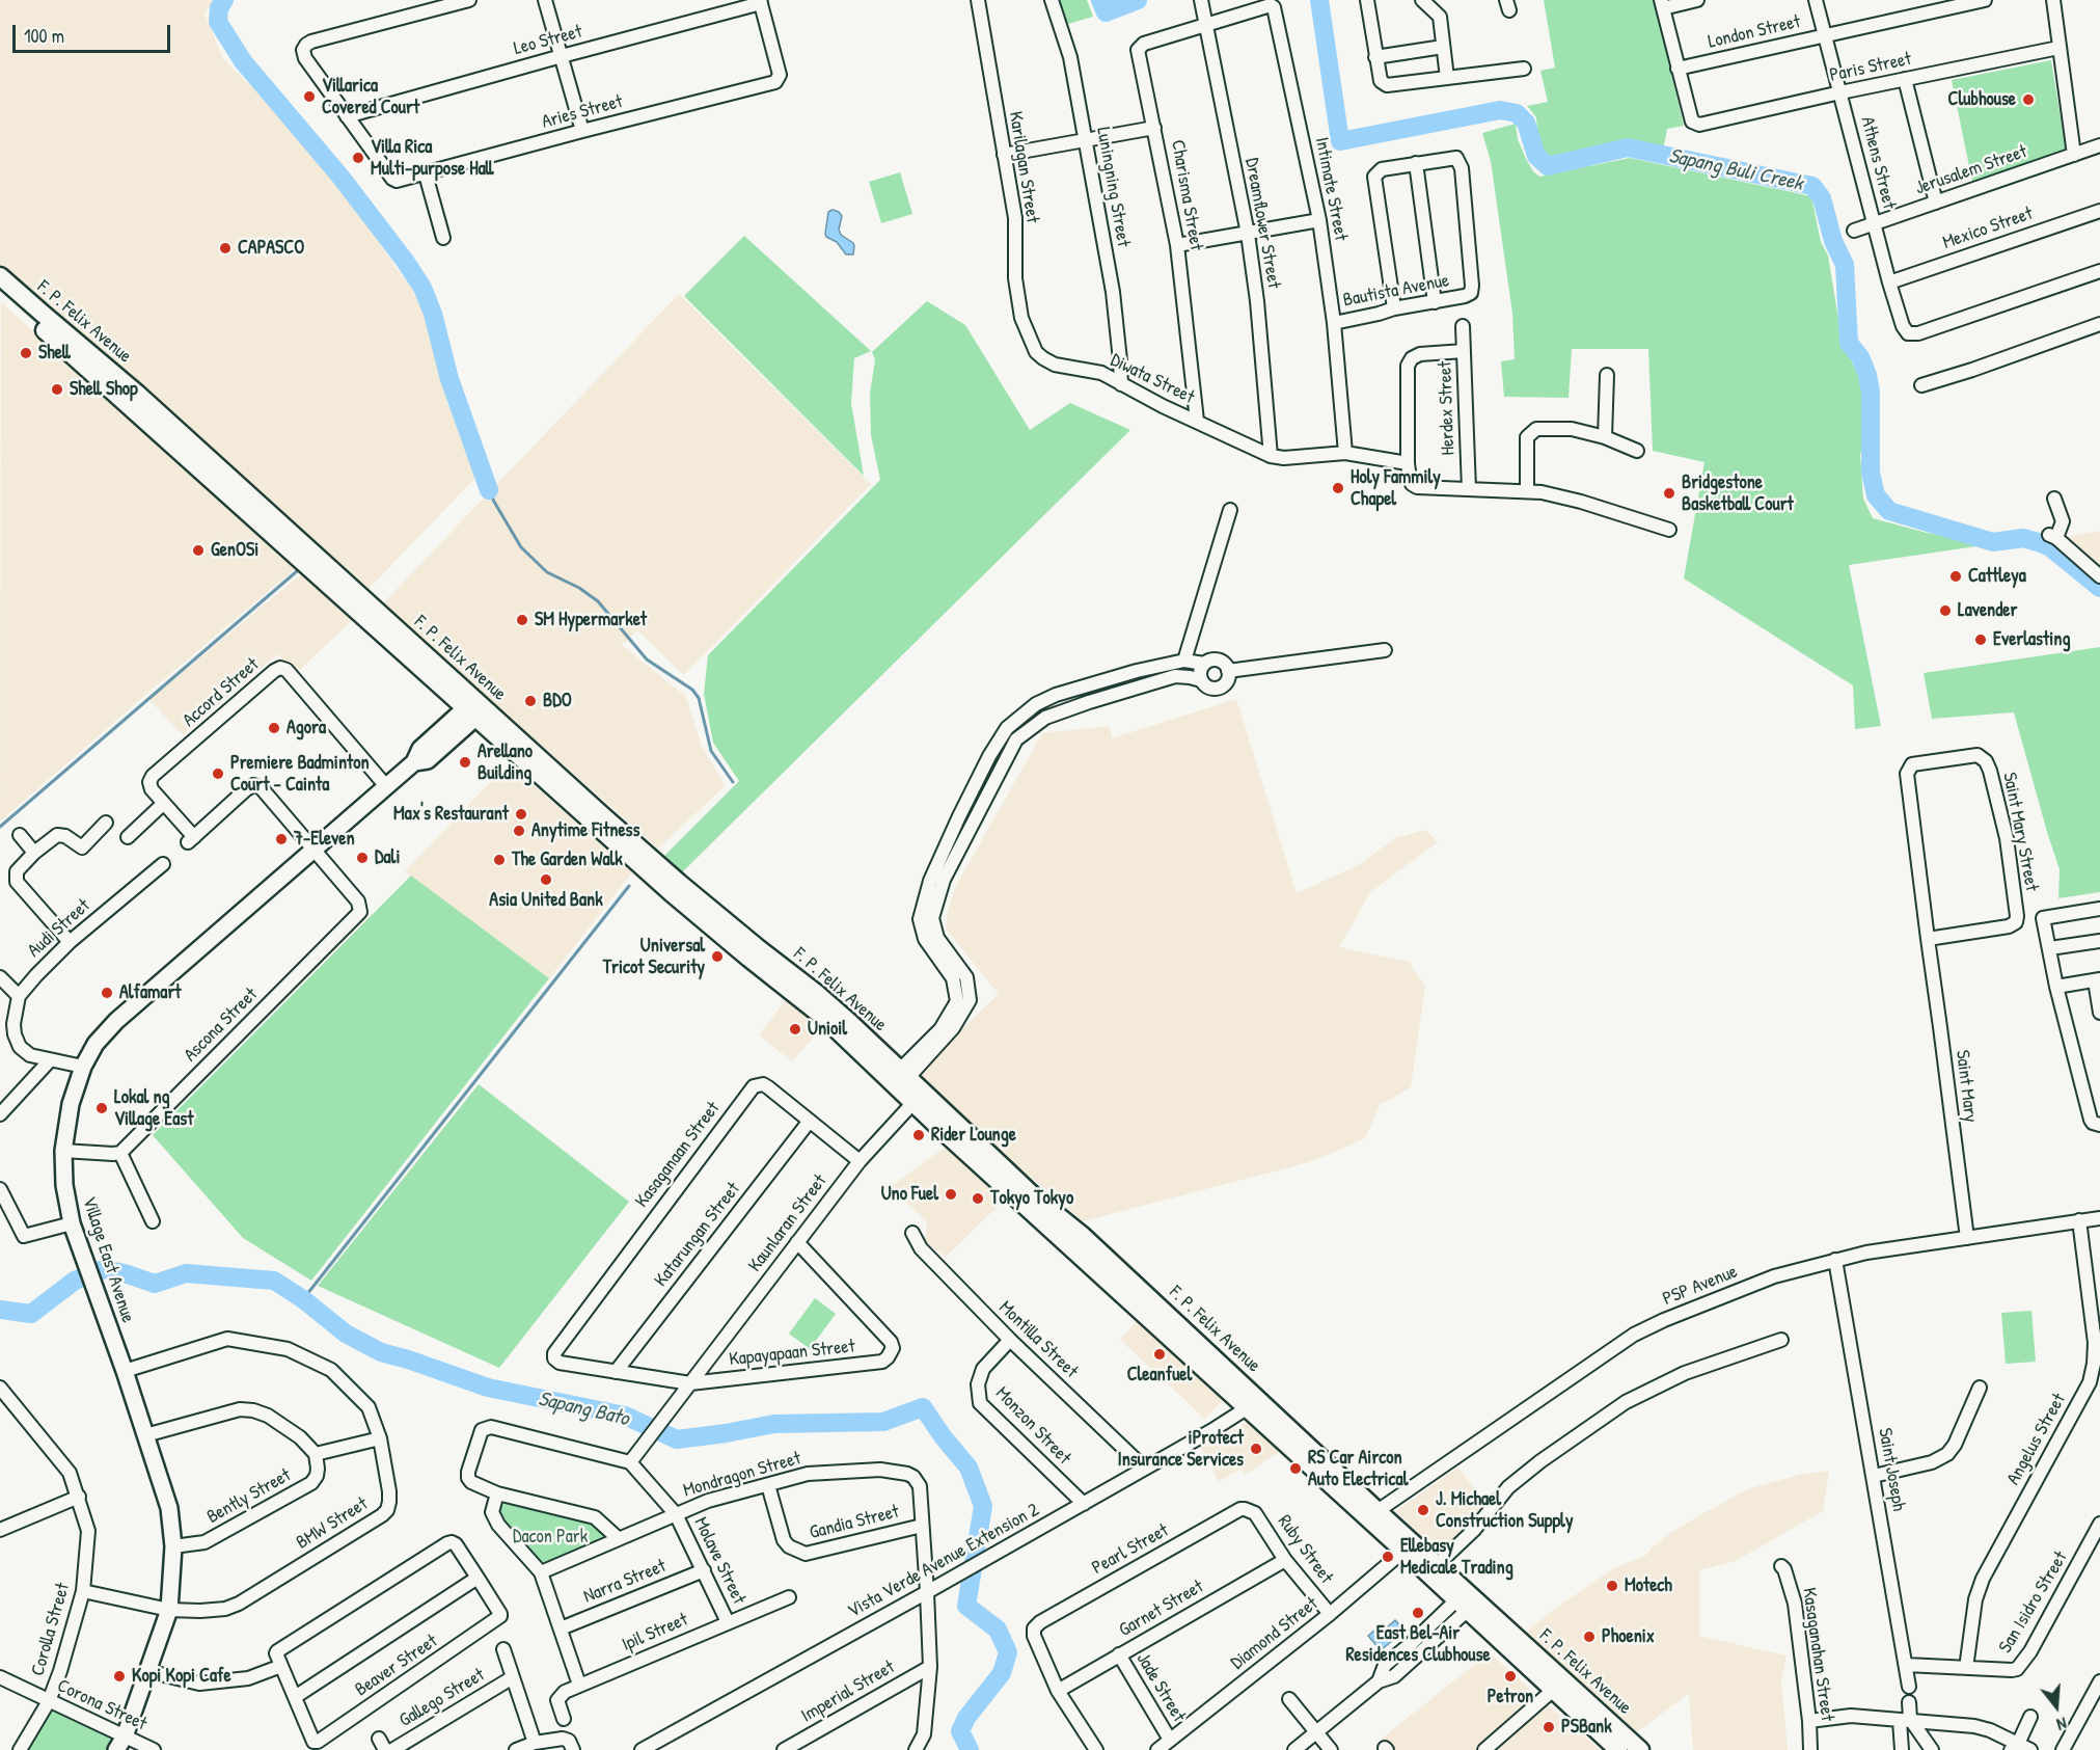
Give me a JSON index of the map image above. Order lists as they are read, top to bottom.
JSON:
{
  "streets": {
    "main road": ["F. P. Felix Avenue"],
    "street": [
      "London Street",
      "Leo Street",
      "Paris Street",
      "Aries Street",
      "Athens Street",
      "Karilagan Street",
      "Jerusalem Street",
      "Luningning Street",
      "Intimate Street",
      "Charisma Street",
      "Dreamflower Street",
      "Mexico Street",
      "Bautista Avenue",
      "Diwata Street",
      "Herdex Street",
      "Accord Street",
      "Saint Mary Street",
      "Audi Street",
      "Ascona Street",
      "Saint Mary",
      "Kasaganaan Street",
      "Kaunlaran Street",
      "Katarungan Street",
      "Village East Avenue",
      "PSP Avenue",
      "Montilla Street",
      "Kapayapaan Street",
      "Monzon Street",
      "Angelus Street",
      "Saint Joseph",
      "Mondragon Street",
      "Bently Street",
      "Gandia Street",
      "BMW Street",
      "Pearl Street",
      "Ruby Street",
      "Molave Street",
      "Vista Verde Avenue Extension 2",
      "Narra Street",
      "San Isidro Street",
      "Garnet Street",
      "Corolla Street",
      "Ipil Street",
      "Diamond Street",
      "Kasaganahan Street",
      "Beaver Street",
      "Jade Street",
      "Imperial Street",
      "Gallego Street",
      "Corona Street"
    ]
  },
  "crossings": [
    ["London Street", "Paris Street"],
    ["London Street", "Athens Street"],
    ["Leo Street", "Aries Street"],
    ["Paris Street", "Athens Street"],
    ["Athens Street", "Jerusalem Street"],
    ["Athens Street", "Mexico Street"],
    ["Karilagan Street", "Diwata Street"],
    ["Luningning Street", "Diwata Street"],
    ["Intimate Street", "Charisma Street"],
    ["Intimate Street", "Dreamflower Street"],
    ["Intimate Street", "Bautista Avenue"],
    ["Charisma Street", "Dreamflower Street"],
    ["Charisma Street", "Diwata Street"],
    ["Dreamflower Street", "Diwata Street"],
    ["F. P. Felix Avenue", "Kaunlaran Street"],
    ["F. P. Felix Avenue", "Village East Avenue"],
    ["F. P. Felix Avenue", "PSP Avenue"],
    ["F. P. Felix Avenue", "Vista Verde Avenue Extension 2"],
    ["F. P. Felix Avenue", "Diamond Street"],
    ["Accord Street", "Ascona Street"],
    ["Accord Street", "Village East Avenue"],
    ["Saint Mary Street", "Saint Mary"],
    ["Ascona Street", "Village East Avenue"],
    ["Saint Mary", "PSP Avenue"],
    ["Kasaganaan Street", "Kaunlaran Street"],
    ["Kasaganaan Street", "Katarungan Street"],
    ["Kasaganaan Street", "Kapayapaan Street"],
    ["Kaunlaran Street", "Kapayapaan Street"],
    ["Kaunlaran Street", "Molave Street"],
    ["Katarungan Street", "Kapayapaan Street"],
    ["Village East Avenue", "Bently Street"],
    ["Village East Avenue", "BMW Street"],
    ["Village East Avenue", "Corona Street"],
    ["PSP Avenue", "Angelus Street"],
    ["PSP Avenue", "Saint Joseph"],
    ["Montilla Street", "Monzon Street"],
    ["Montilla Street", "Vista Verde Avenue Extension 2"],
    ["Monzon Street", "Vista Verde Avenue Extension 2"],
    ["Angelus Street", "San Isidro Street"],
    ["Saint Joseph", "San Isidro Street"],
    ["Mondragon Street", "Gandia Street"],
    ["Mondragon Street", "Molave Street"],
    ["Mondragon Street", "Vista Verde Avenue Extension 2"],
    ["Mondragon Street", "Imperial Street"],
    ["BMW Street", "Corolla Street"],
    ["Pearl Street", "Ruby Street"],
    ["Pearl Street", "Garnet Street"],
    ["Ruby Street", "Garnet Street"],
    ["Ruby Street", "Diamond Street"],
    ["Molave Street", "Narra Street"],
    ["Molave Street", "Ipil Street"],
    ["Garnet Street", "Jade Street"],
    ["Corolla Street", "Corona Street"],
    ["Diamond Street", "Jade Street"]
  ],
  "water": ["Sapang Buli Creek", "Sapang Bato"],
  "parks": ["Dacon Park"],
  "places": [
    "Villarica Covered Court",
    "Clubhouse",
    "Villa Rica Multi-purpose Hall",
    "CAPASCO",
    "Shell",
    "Shell Shop",
    "Holy Fammily Chapel",
    "Bridgestone Basketball Court",
    "GenOSi",
    "Cattleya",
    "Lavender",
    "SM Hypermarket",
    "Everlasting",
    "BDO",
    "Agora",
    "Arellano Building",
    "Premiere Badminton Court - Cainta",
    "Max's Restaurant",
    "Anytime Fitness",
    "7-Eleven",
    "Dali",
    "The Garden Walk",
    "Asia United Bank",
    "Universal Tricot Security",
    "Alfamart",
    "Unioil",
    "Lokal ng Village East",
    "Rider Lounge",
    "Uno Fuel",
    "Tokyo Tokyo",
    "Cleanfuel",
    "iProtect Insurance Services",
    "RS Car Aircon Auto Electrical",
    "J. Michael Construction Supply",
    "Ellebasy Medicale Trading",
    "Motech",
    "East Bel-Air Residences Clubhouse",
    "Phoenix",
    "Kopi Kopi Cafe",
    "Petron",
    "PSBank"
  ],
  "scale_bar": "100 m",
  "north": "bottom"
}
